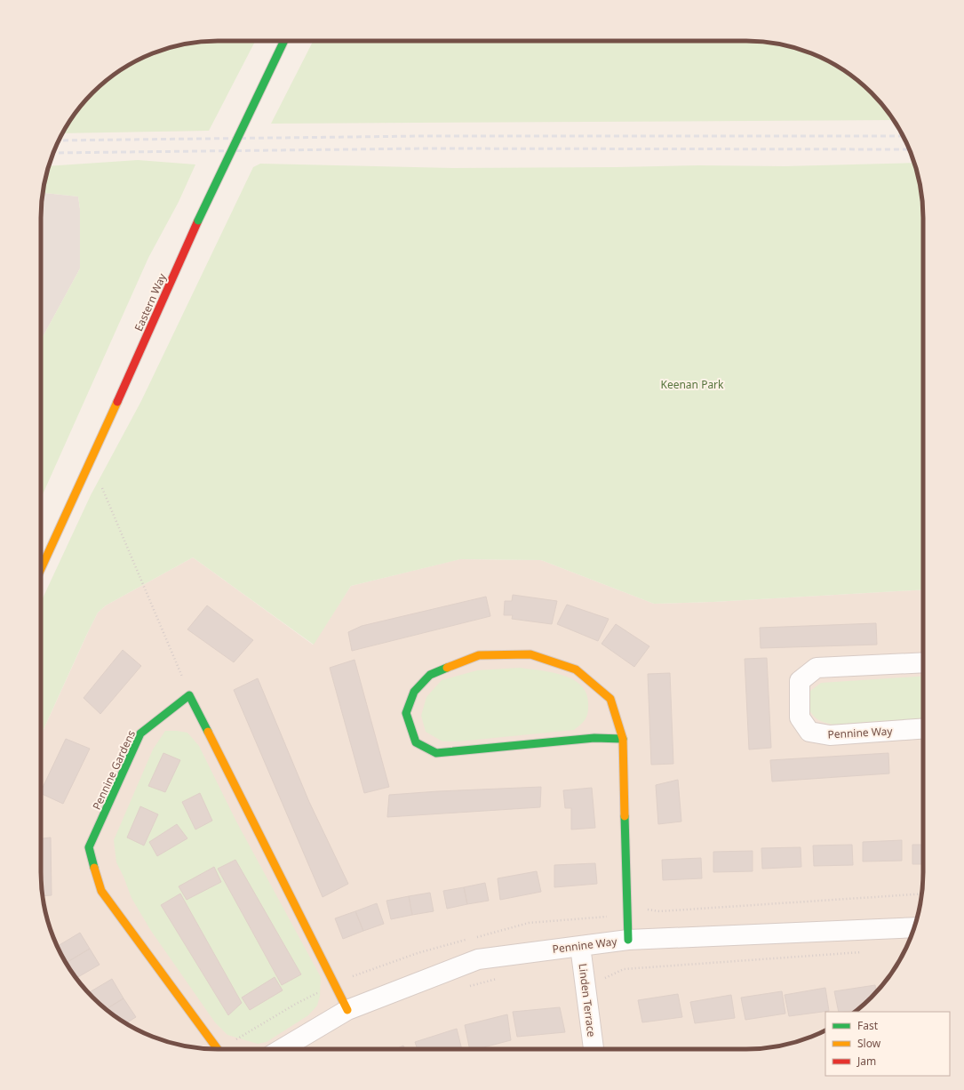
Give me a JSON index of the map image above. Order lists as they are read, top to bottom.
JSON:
{
  "streets": {
    "street": [
      "Eastern Way",
      "Pennine Way",
      "Pennine Gardens",
      "Linden Terrace"
    ]
  },
  "crossings": [
    ["Pennine Way", "Linden Terrace"]
  ],
  "parks": ["Keenan Park"],
  "legend": ["Fast", "Slow", "Jam"]
}
